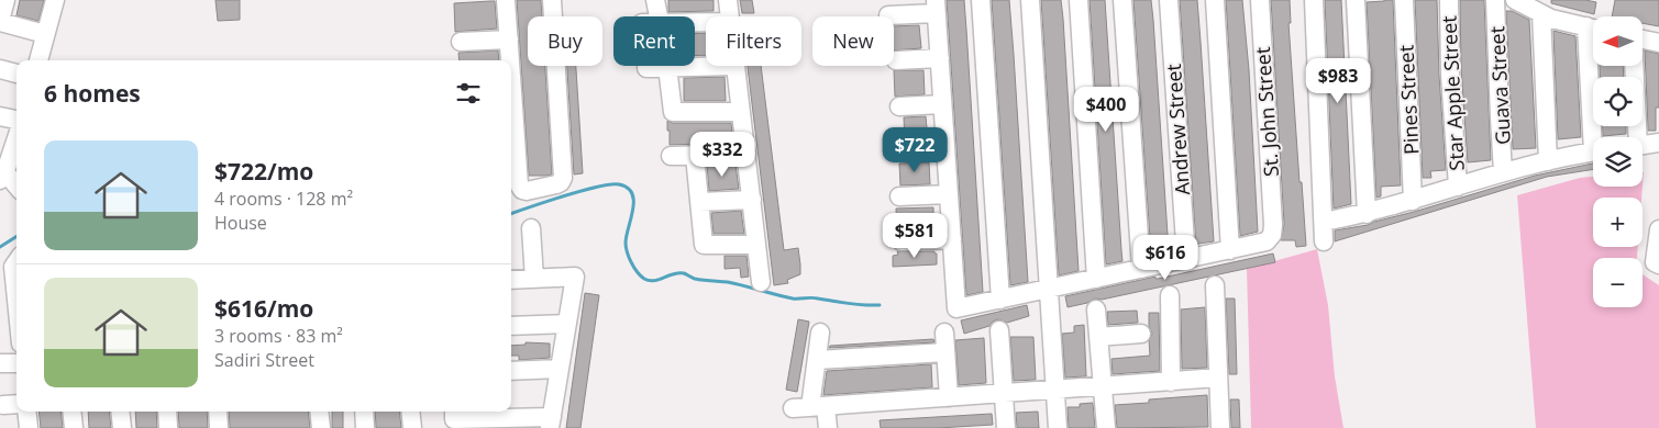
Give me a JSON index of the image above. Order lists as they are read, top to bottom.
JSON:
{
  "streets": {
    "street": [
      "Guava Street",
      "Star Apple Street",
      "Pines Street",
      "St. John Street",
      "Andrew Street"
    ]
  },
  "north": "left",
  "page": {
    "map_buttons": ["+", "−"],
    "chip": [
      "Buy",
      "Rent",
      "Filters",
      "New"
    ],
    "price": [
      "$983",
      "$400",
      "$722",
      "$332",
      "$581",
      "$616"
    ],
    "heading": "6 homes",
    "list": [
      {
        "name": "$722/mo",
        "note": "4 rooms · 128 m² · House"
      },
      {
        "name": "$616/mo",
        "note": "3 rooms · 83 m² · Sadiri Street"
      }
    ]
  }
}
